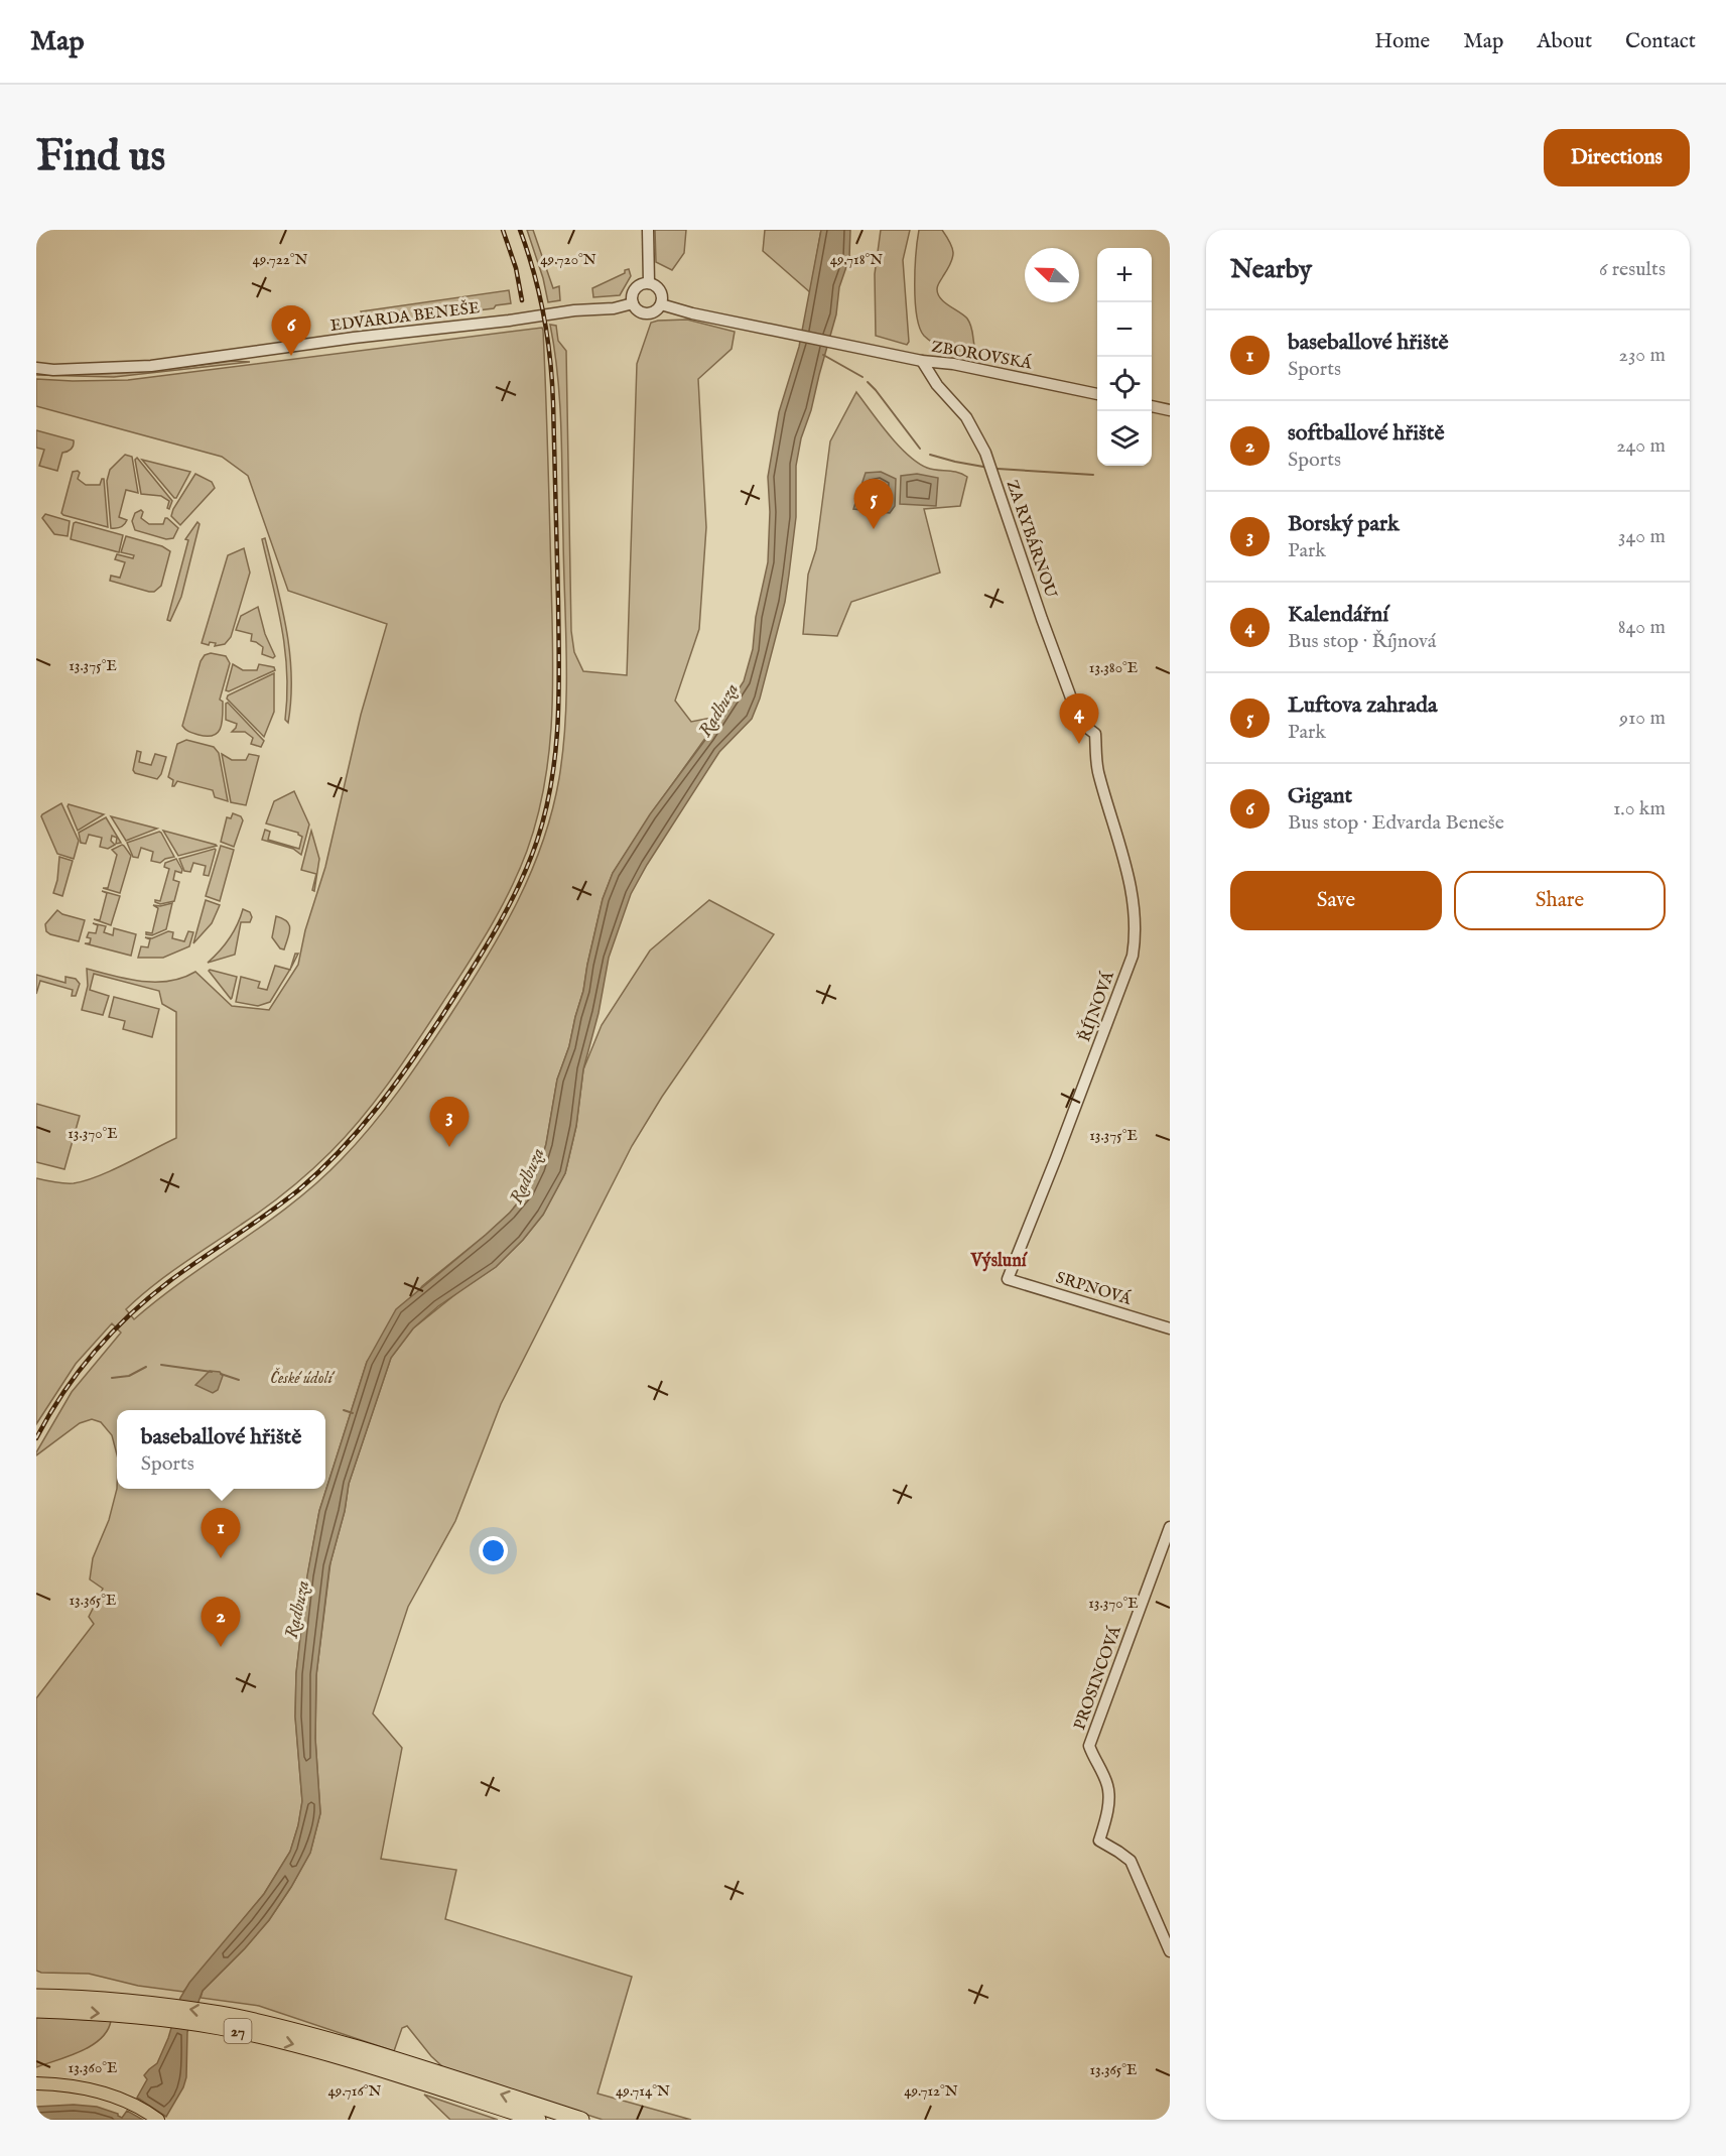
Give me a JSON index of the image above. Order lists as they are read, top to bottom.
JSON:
{
  "streets": {
    "highway": ["27"],
    "street": [
      "EDVARDA BENEŠE",
      "ZBOROVSKÁ",
      "ZA RYBÁRNOU",
      "ŘÍJNOVÁ",
      "SRPNOVÁ",
      "PROSINCOVÁ"
    ]
  },
  "crossings": [
    ["EDVARDA BENEŠE", "ZBOROVSKÁ"],
    ["ZBOROVSKÁ", "ZA RYBÁRNOU"],
    ["ZA RYBÁRNOU", "ŘÍJNOVÁ"],
    ["ŘÍJNOVÁ", "SRPNOVÁ"]
  ],
  "districts": ["Výsluní"],
  "water": ["Radbuza"],
  "parks": ["České údolí"],
  "north": "top left",
  "page": {
    "header": "Map",
    "nav": [
      "Home",
      "Map",
      "About",
      "Contact"
    ],
    "buttons": [
      "Directions",
      ["Save", "Share"]
    ],
    "title": "Find us",
    "heading": ["Nearby", "6 results"],
    "map_buttons": ["+", "−"],
    "pins": [
      "6",
      "5",
      "4",
      "3",
      "1",
      "2"
    ],
    "list": [
      {
        "mark": "1",
        "name": "baseballové hřiště",
        "note": "Sports",
        "value": "230 m"
      },
      {
        "mark": "2",
        "name": "softballové hřiště",
        "note": "Sports",
        "value": "240 m"
      },
      {
        "mark": "3",
        "name": "Borský park",
        "note": "Park",
        "value": "340 m"
      },
      {
        "mark": "4",
        "name": "Kalendářní",
        "note": "Bus stop · Říjnová",
        "value": "840 m"
      },
      {
        "mark": "5",
        "name": "Luftova zahrada",
        "note": "Park",
        "value": "910 m"
      },
      {
        "mark": "6",
        "name": "Gigant",
        "note": "Bus stop · Edvarda Beneše",
        "value": "1.0 km"
      }
    ],
    "popup": ["baseballové hřiště", "Sports"]
  },
  "coordinates": [
    "49.720°N",
    "49.722°N",
    "49.718°N",
    "13.375°E",
    "13.380°E",
    "13.370°E",
    "13.365°E",
    "13.360°E",
    "49.716°N",
    "49.714°N",
    "49.712°N"
  ]
}
